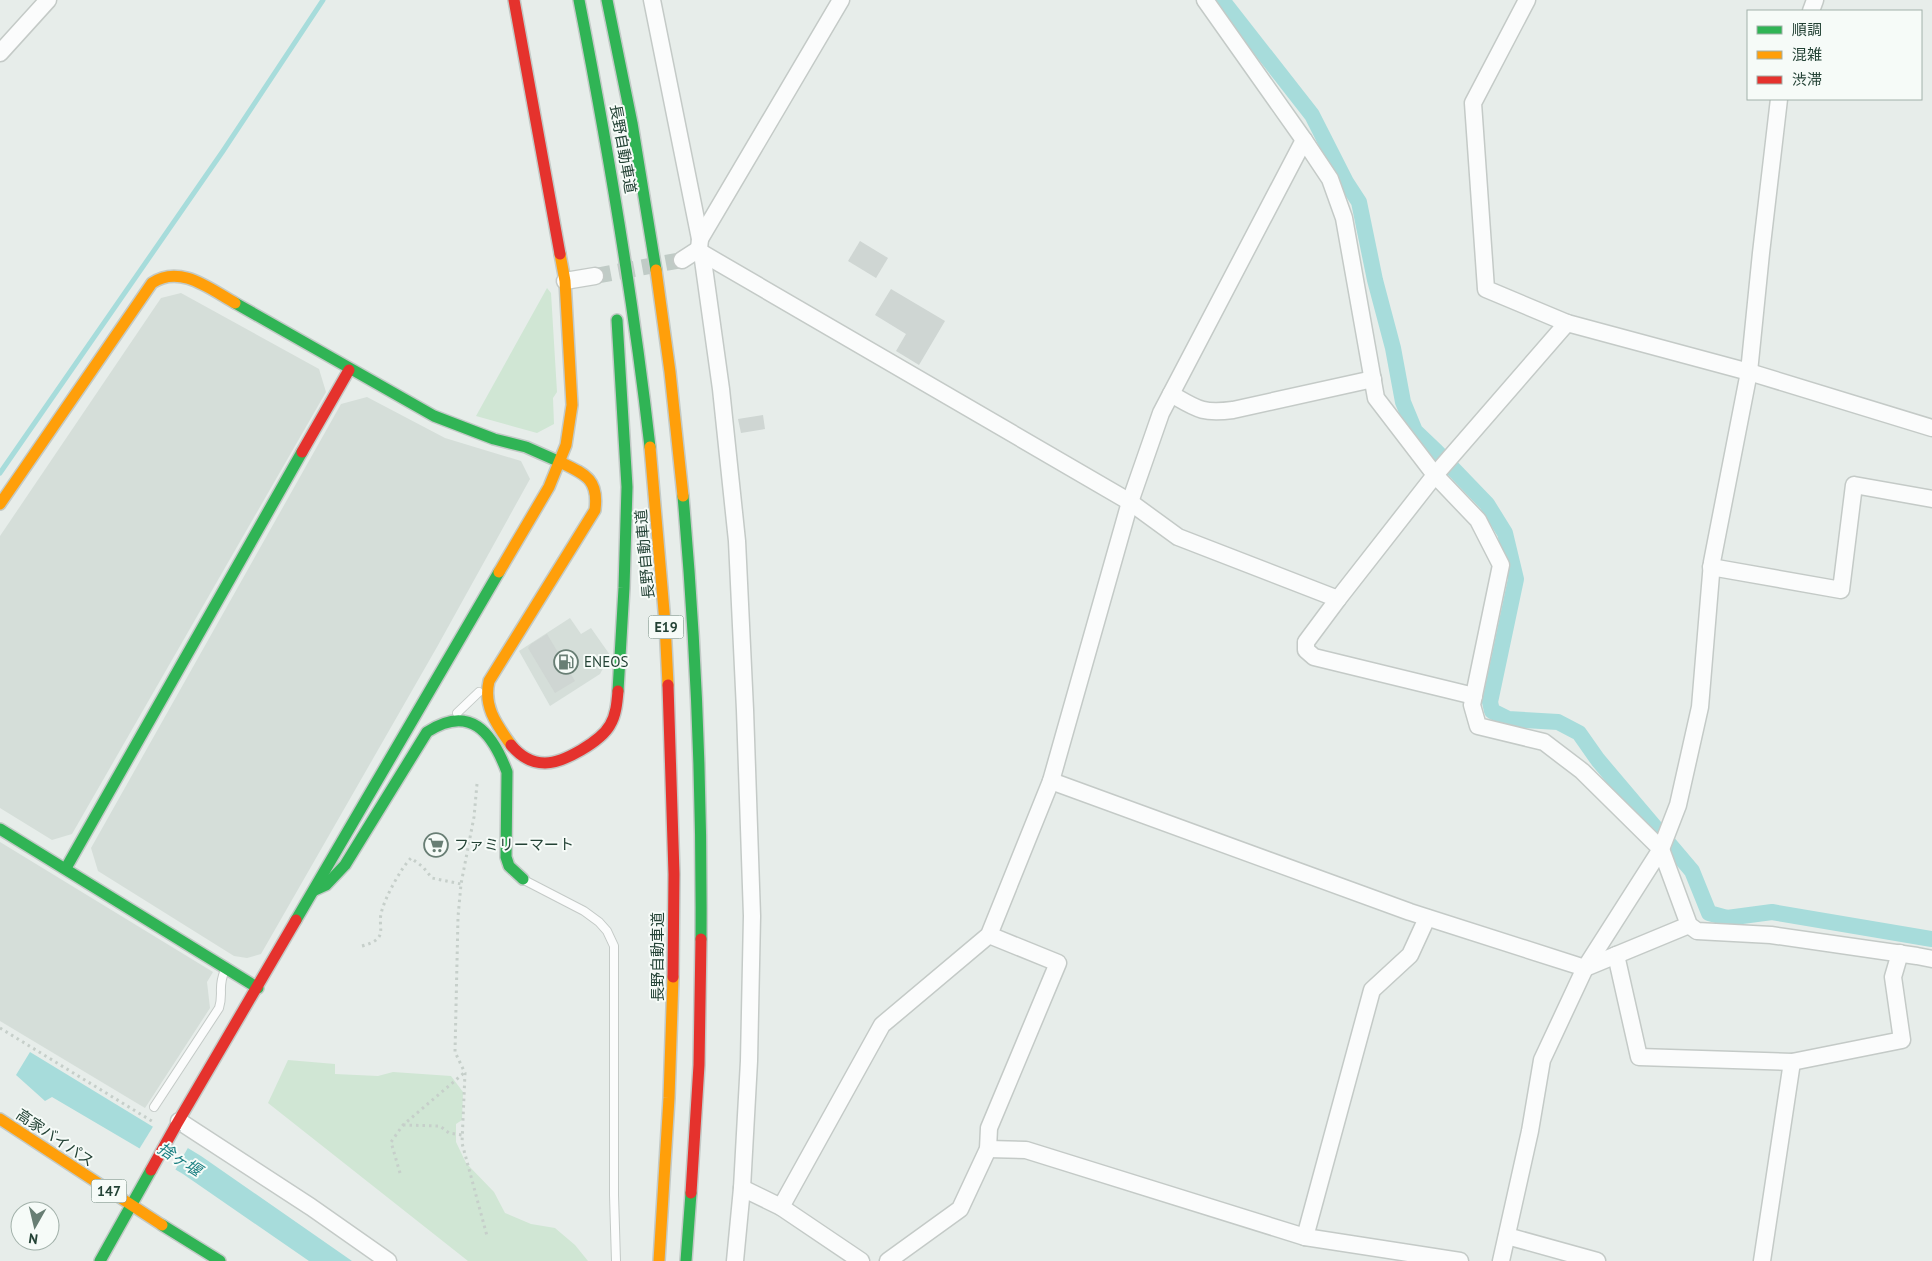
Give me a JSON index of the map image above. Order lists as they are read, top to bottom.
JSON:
{
  "streets": {
    "main road": [
      "長野自動車道",
      "E19",
      "高家バイパス",
      "147"
    ]
  },
  "water": ["捨ヶ堰"],
  "places": {
    "fuel station": ["ENEOS"],
    "supermarket": ["ファミリーマート"]
  },
  "legend": ["順調", "混雑", "渋滞"],
  "north": "bottom"
}
